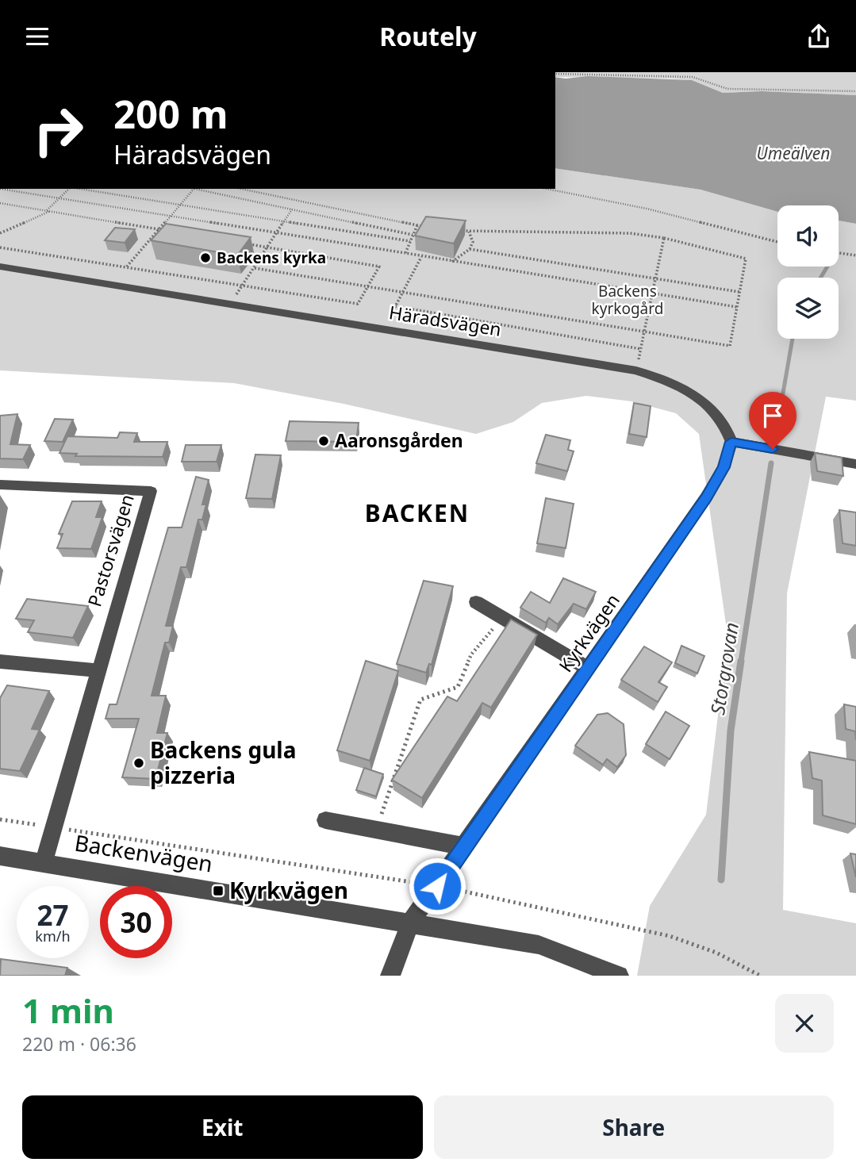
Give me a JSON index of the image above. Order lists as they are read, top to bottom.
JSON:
{
  "streets": {
    "street": [
      "Häradsvägen",
      "Pastorsvägen",
      "Kyrkvägen",
      "Backenvägen"
    ]
  },
  "crossings": [
    ["Häradsvägen", "Kyrkvägen"],
    ["Pastorsvägen", "Backenvägen"],
    ["Kyrkvägen", "Backenvägen"]
  ],
  "districts": ["BACKEN"],
  "water": ["Umeälven", "Storgrovan"],
  "parks": ["Backens kyrkogård"],
  "places": {
    "other": ["Backens kyrka", "Aaronsgården", "Backens gula pizzeria"],
    "transit": ["Kyrkvägen"]
  },
  "page": {
    "header": "Routely",
    "turn": ["200 m", "Häradsvägen"],
    "speed": "27 km/h",
    "limit": "30",
    "heading": ["1 min", "220 m · 06:36"],
    "buttons": ["Exit", "Share"]
  }
}
